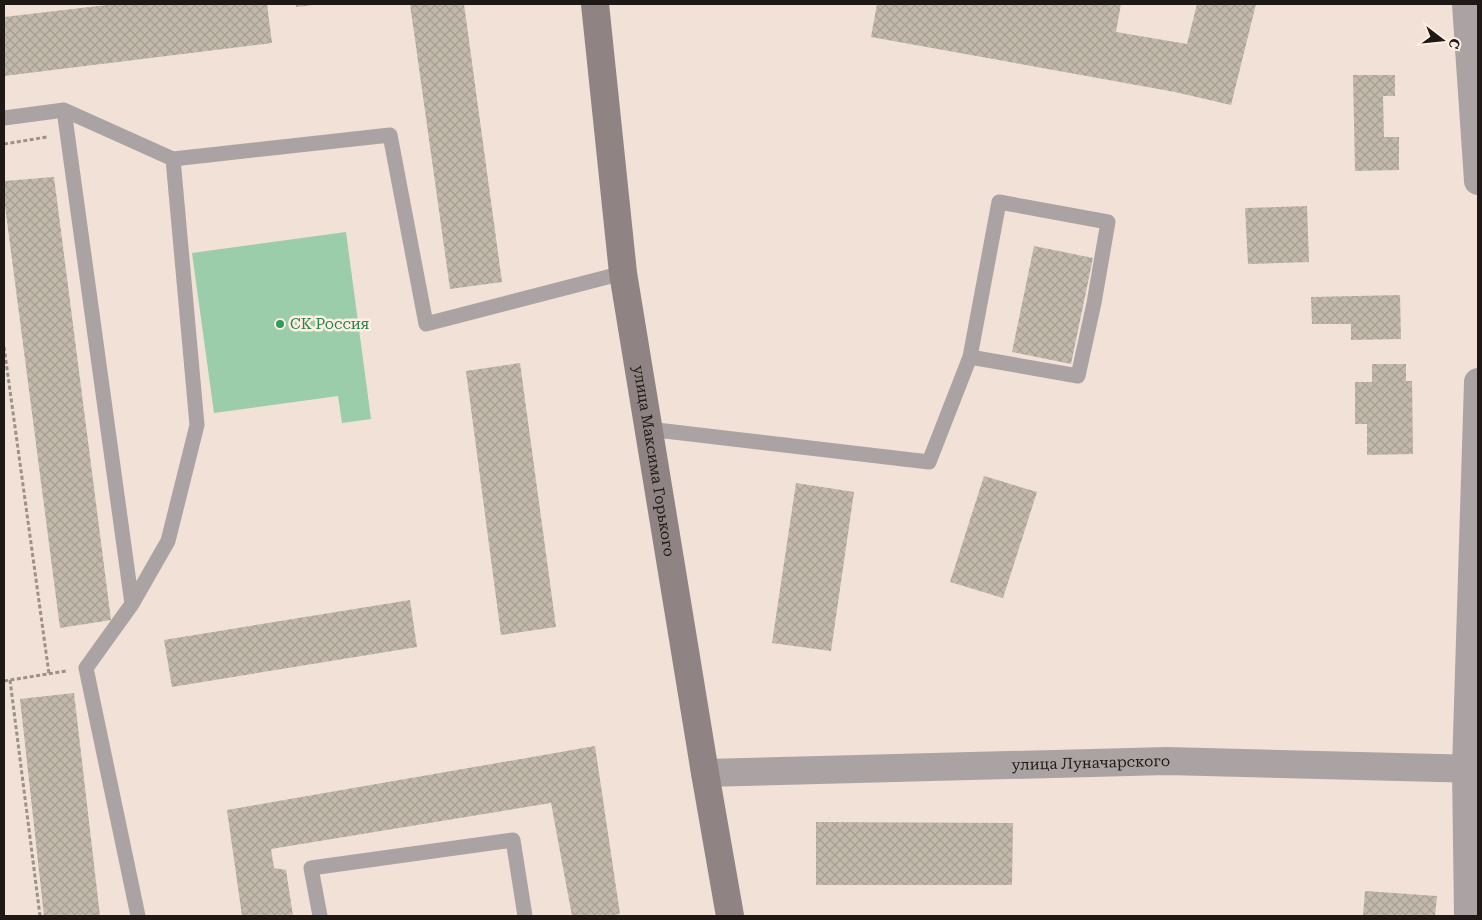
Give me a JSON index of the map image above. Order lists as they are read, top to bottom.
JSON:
{
  "streets": {
    "street": ["улица Максима Горького", "улица Луначарского"]
  },
  "crossings": [
    ["улица Максима Горького", "улица Луначарского"]
  ],
  "places": ["СК Россия"],
  "north": "right"
}
